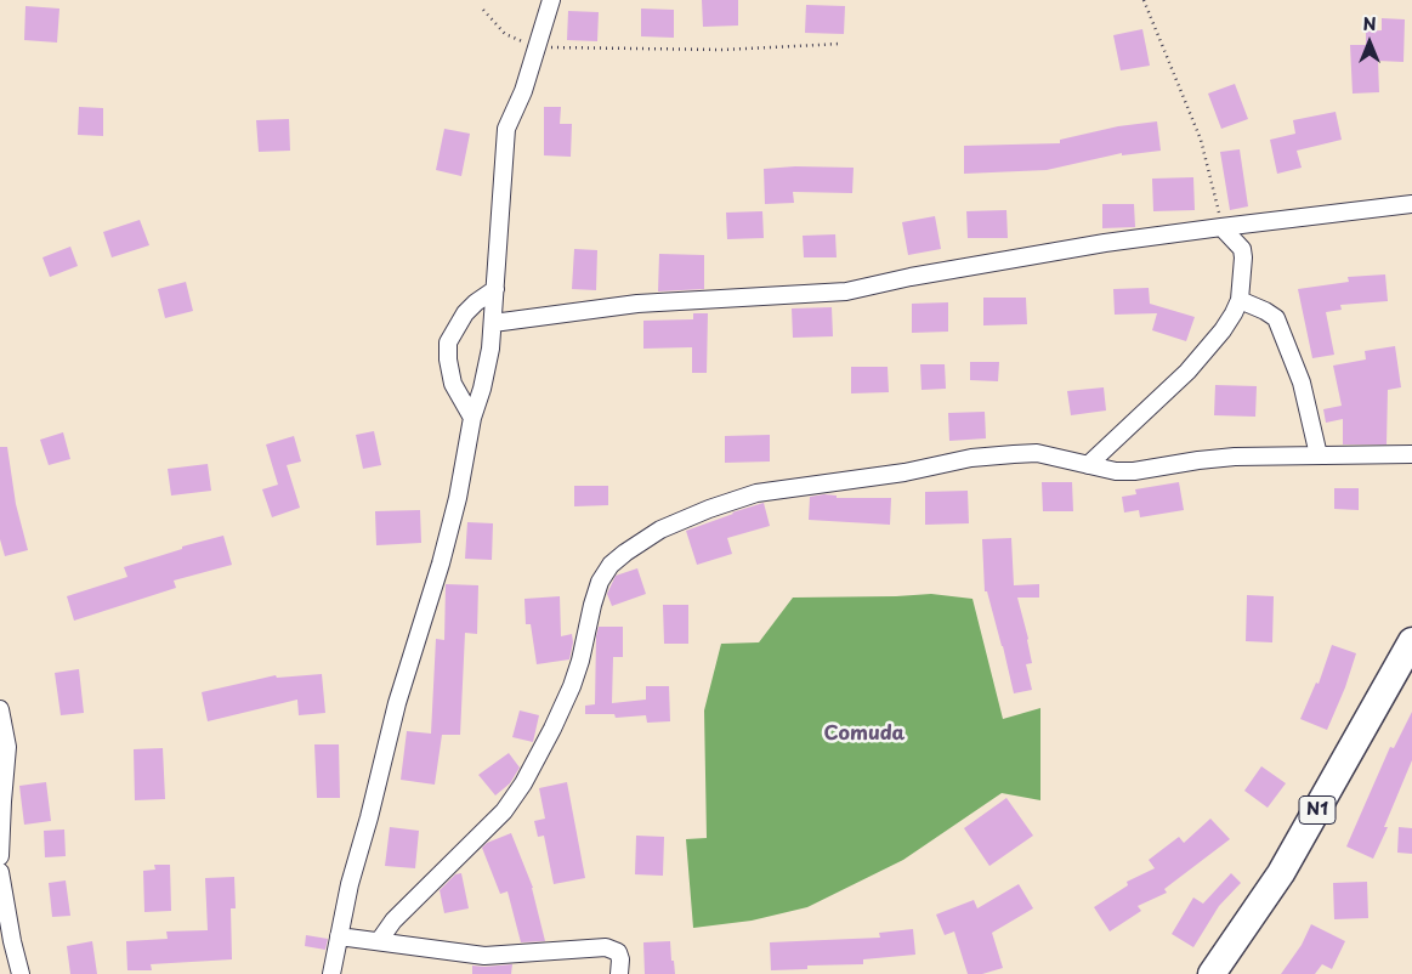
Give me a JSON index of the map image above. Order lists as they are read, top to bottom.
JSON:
{
  "streets": {
    "main road": ["N1"]
  },
  "districts": ["Comuda"],
  "north": "top"
}
